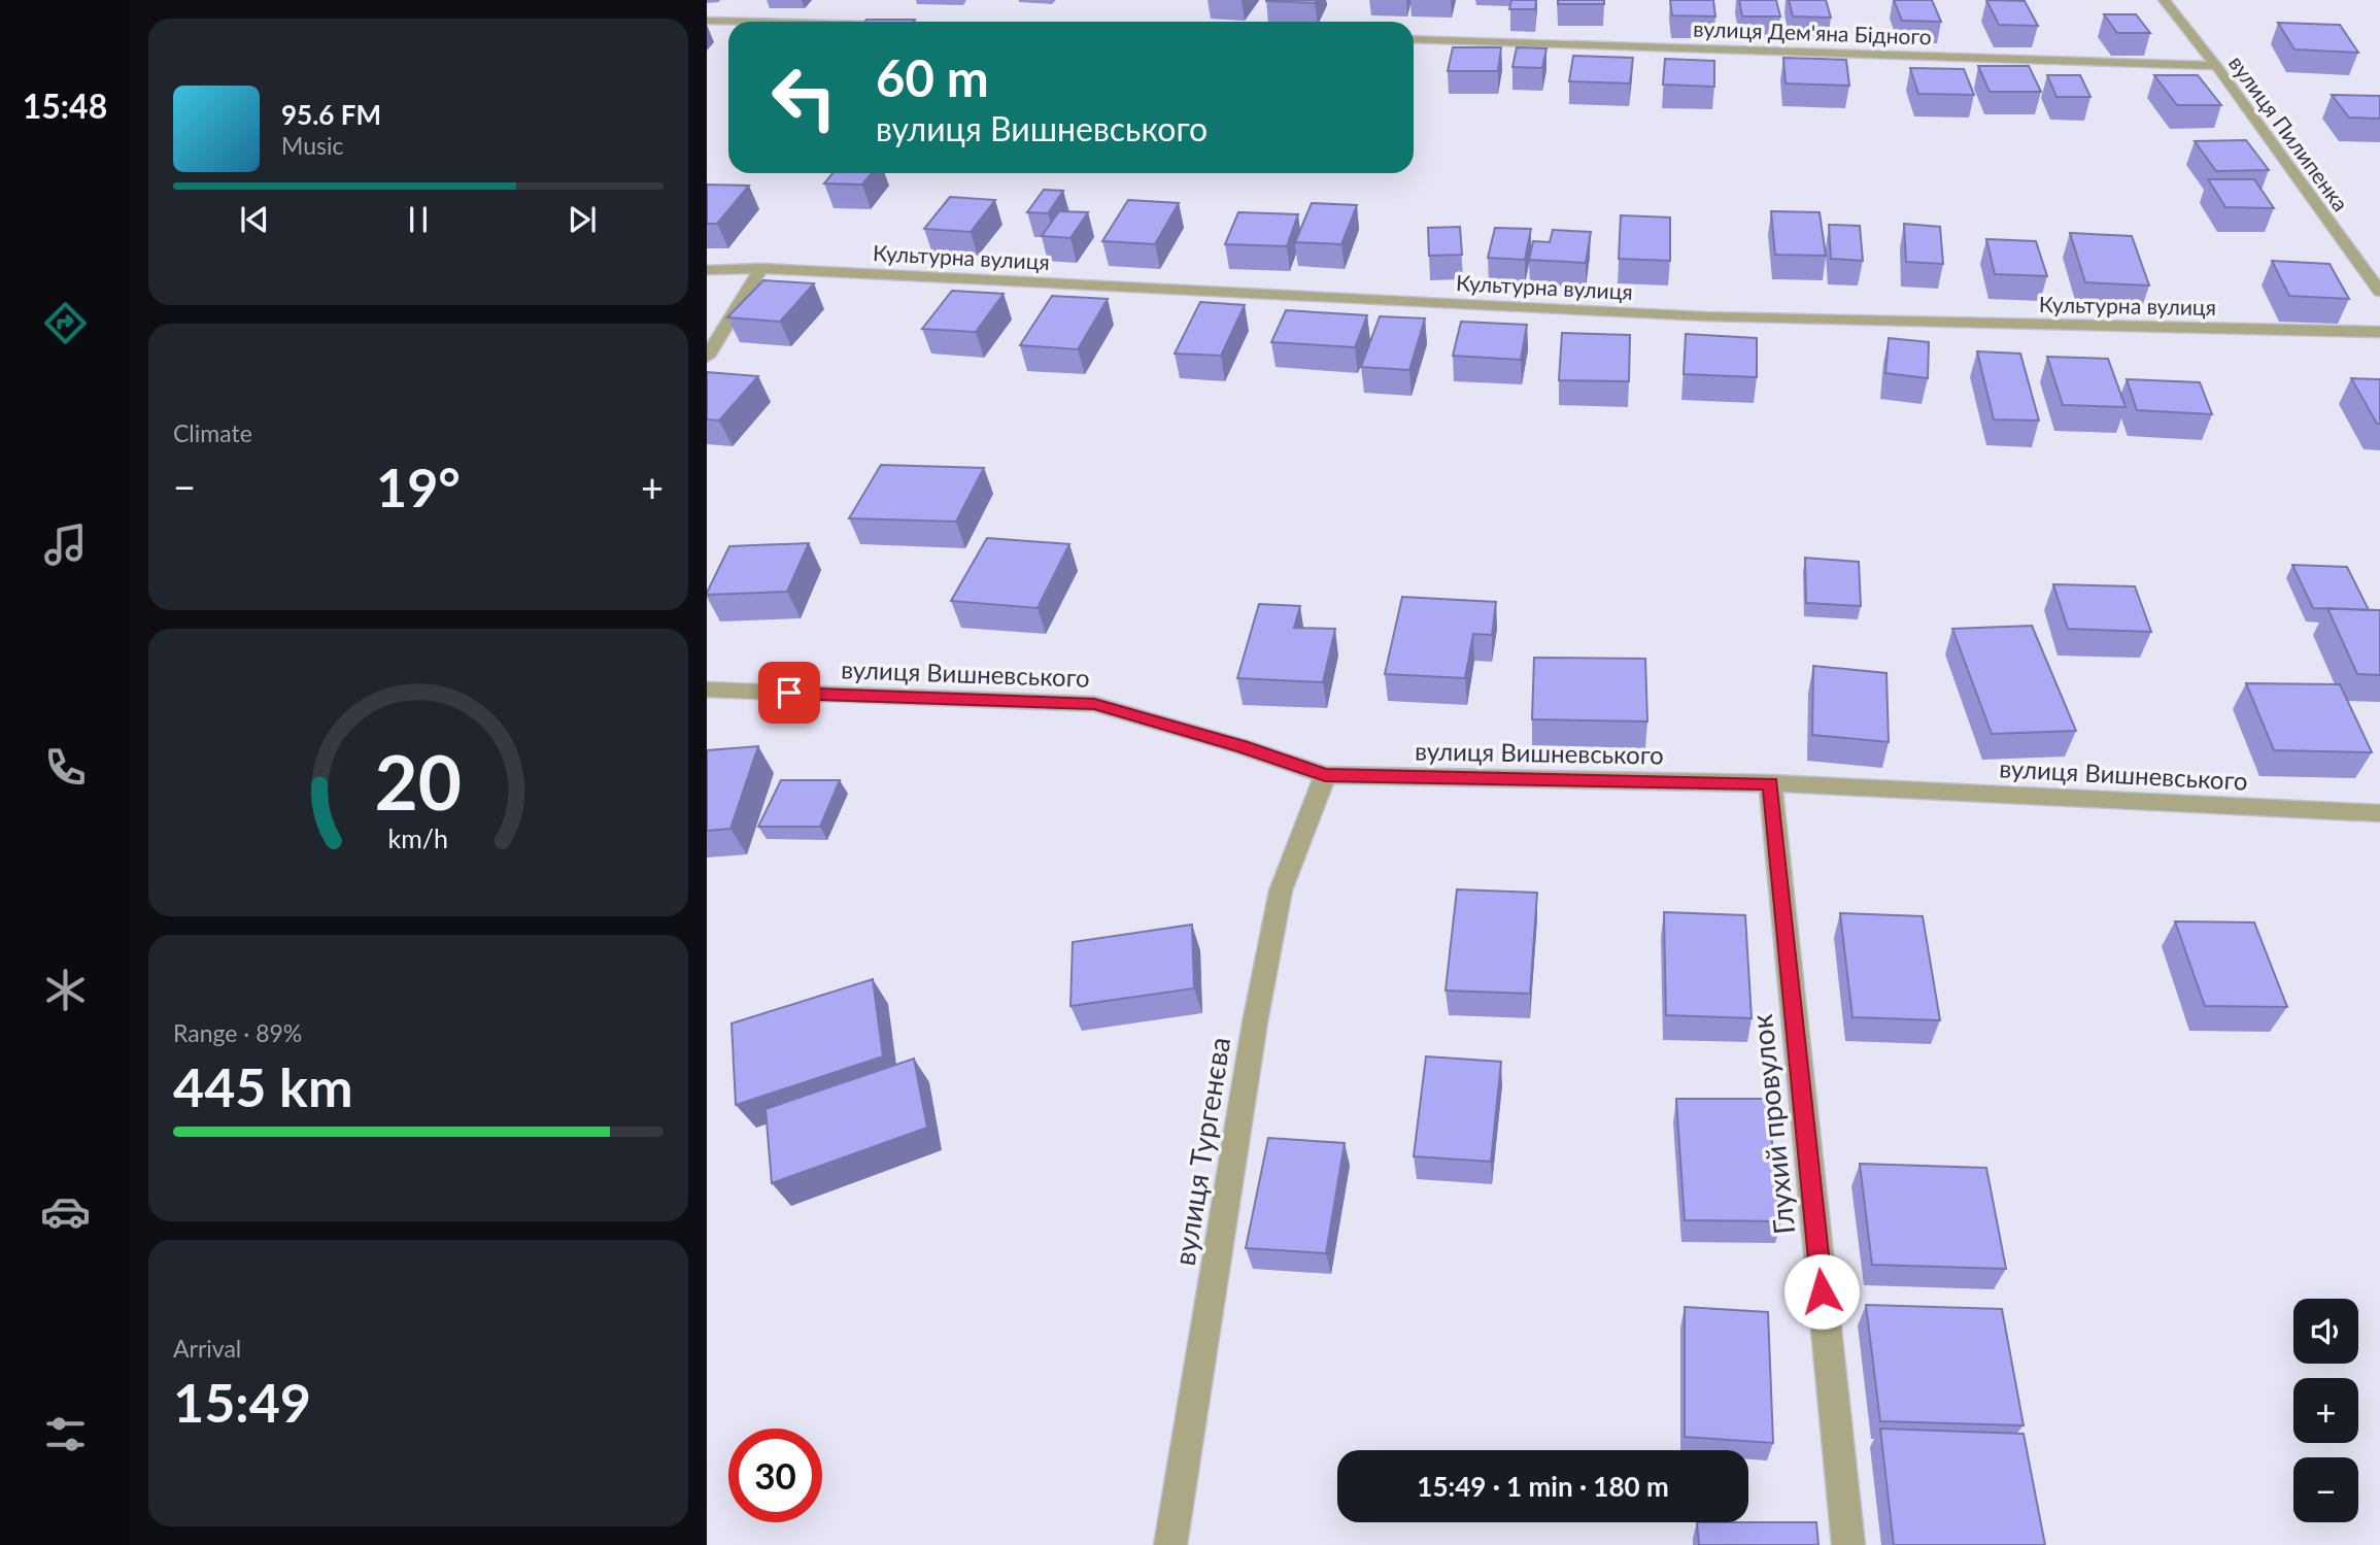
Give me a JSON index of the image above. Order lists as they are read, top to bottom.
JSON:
{
  "streets": {
    "street": [
      "вулиця Дем'яна Бідного",
      "вулиця Пилипенка",
      "Культурна вулиця",
      "вулиця Вишневського",
      "Глухий провулок",
      "вулиця Тургенєва"
    ]
  },
  "crossings": [
    ["вулиця Дем'яна Бідного", "вулиця Пилипенка"],
    ["вулиця Вишневського", "Глухий провулок"],
    ["вулиця Вишневського", "вулиця Тургенєва"]
  ],
  "page": {
    "tabs": "15:48",
    "turn": ["60 m", "вулиця Вишневського"],
    "song": ["95.6 FM", "Music"],
    "tile": [
      "Climate",
      ["Range · 89%", "445 km"],
      ["Arrival", "15:49"]
    ],
    "heat": ["−", "19°", "+"],
    "map_buttons": ["+", "−"],
    "limit": "30",
    "trip": "15:49 · 1 min · 180 m",
    "gauge": ["20", "km/h"]
  }
}
